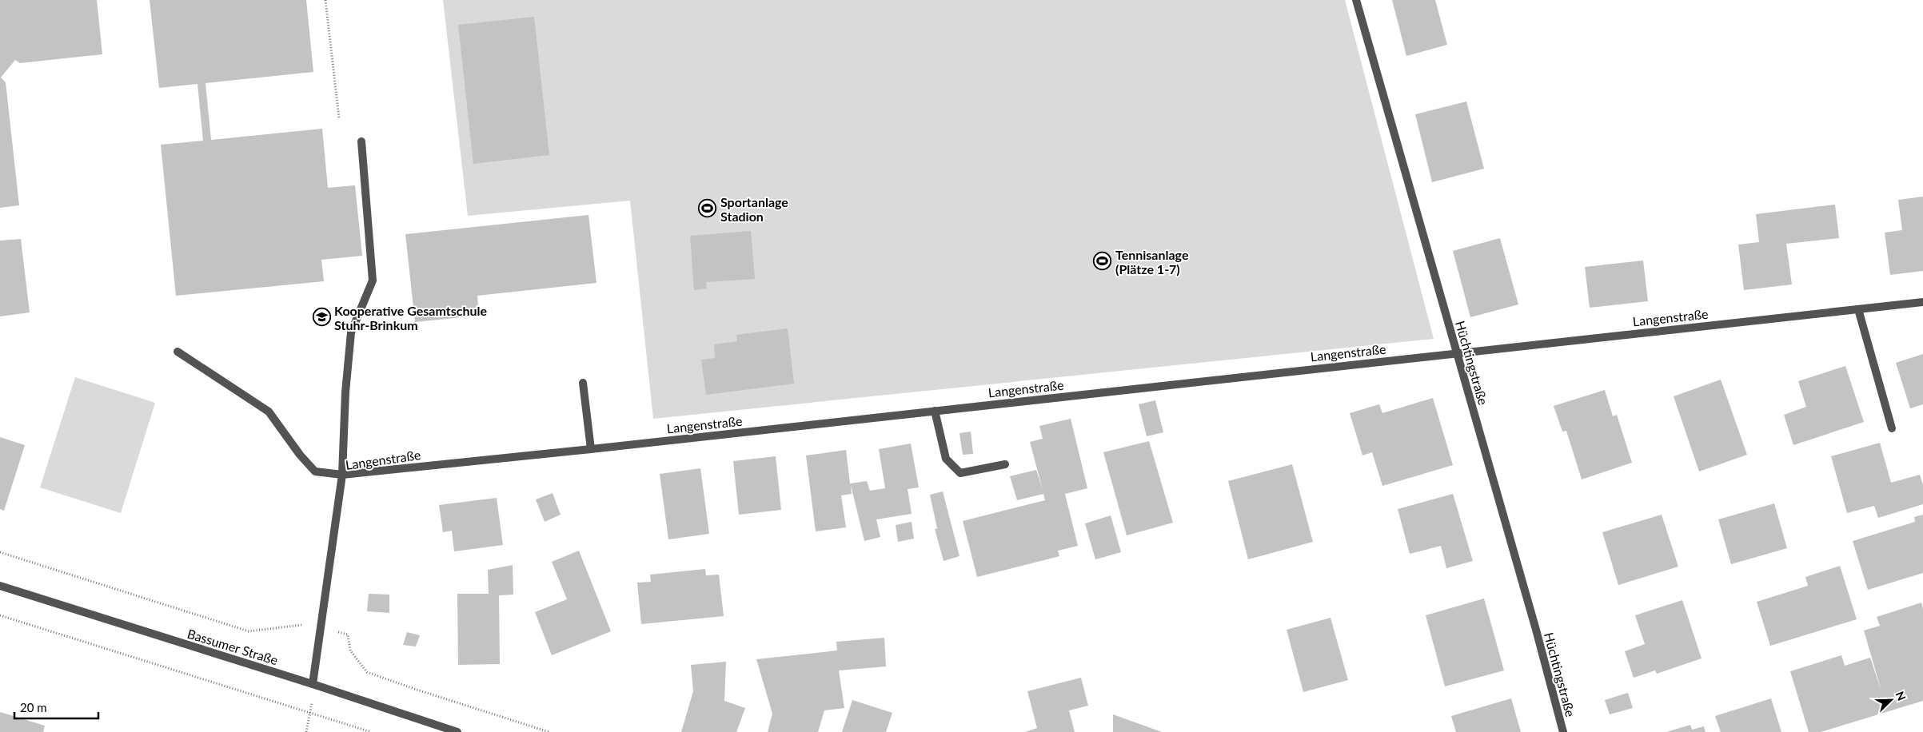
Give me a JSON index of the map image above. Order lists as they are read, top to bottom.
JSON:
{
  "streets": {
    "street": ["Langenstraße", "Hüchtingstraße", "Bassumer Straße"]
  },
  "crossings": [
    ["Langenstraße", "Hüchtingstraße"],
    ["Langenstraße", "Bassumer Straße"]
  ],
  "places": {
    "sports": ["Sportanlage Stadion", "Tennisanlage (Plätze 1-7)"],
    "school or university": ["Kooperative Gesamtschule Stuhr-Brinkum"]
  },
  "scale_bar": "20 m",
  "north": "top right"
}
